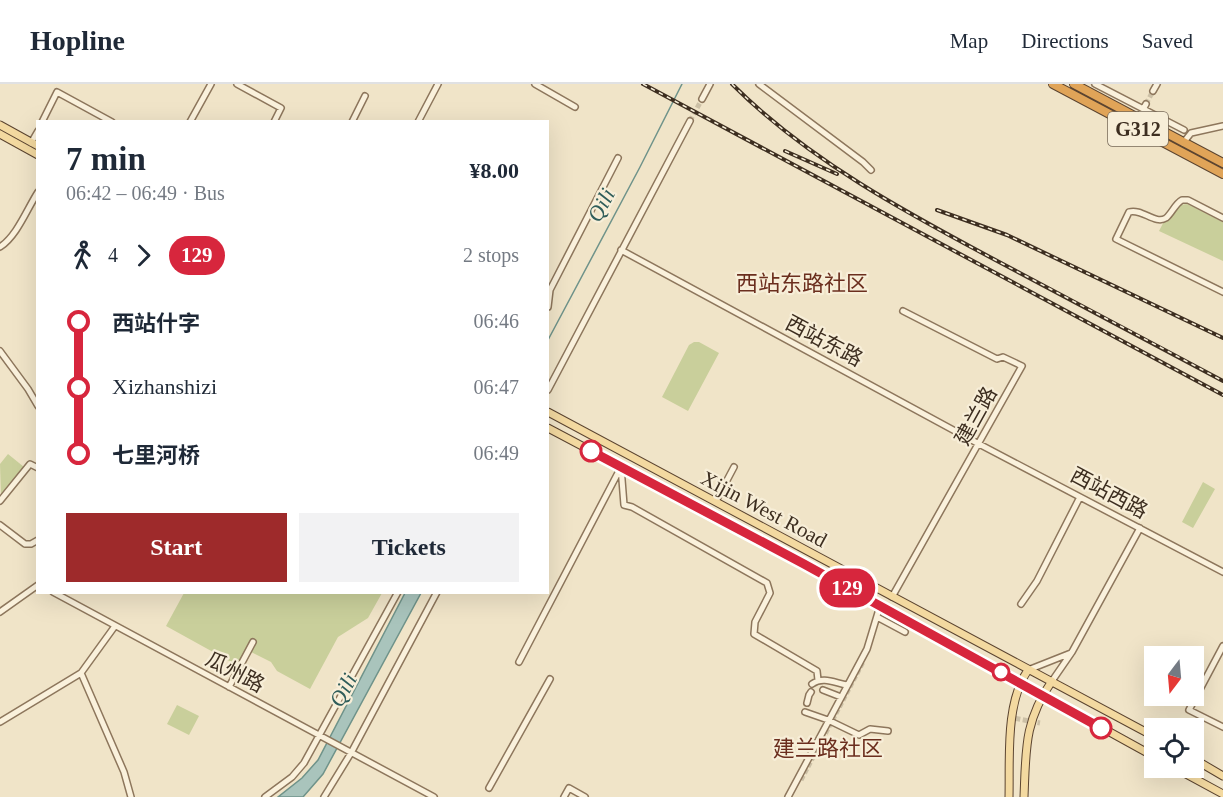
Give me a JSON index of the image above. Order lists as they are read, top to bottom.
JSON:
{
  "streets": {
    "highway": ["G312"],
    "main road": ["Xijin West Road"],
    "street": [
      "西站东路",
      "建兰路",
      "西站西路",
      "瓜州路"
    ]
  },
  "crossings": [
    ["西站东路", "建兰路"],
    ["西站东路", "西站西路"],
    ["建兰路", "西站西路"],
    ["建兰路", "Xijin West Road"]
  ],
  "districts": ["西站东路社区", "建兰路社区"],
  "water": ["Qili"],
  "lines": ["bus line 129"],
  "north": "bottom",
  "page": {
    "header": "Hopline",
    "nav": ["Map", "Directions", "Saved"],
    "on_map": "129",
    "heading": ["7 min", "06:42 – 06:49 · Bus", "¥8.00"],
    "legs": ["4", "129", "2 stops"],
    "list": [
      {
        "name": "西站什字",
        "value": "06:46"
      },
      {
        "name": "Xizhanshizi",
        "value": "06:47"
      },
      {
        "name": "七里河桥",
        "value": "06:49"
      }
    ],
    "buttons": ["Start", "Tickets"]
  }
}
